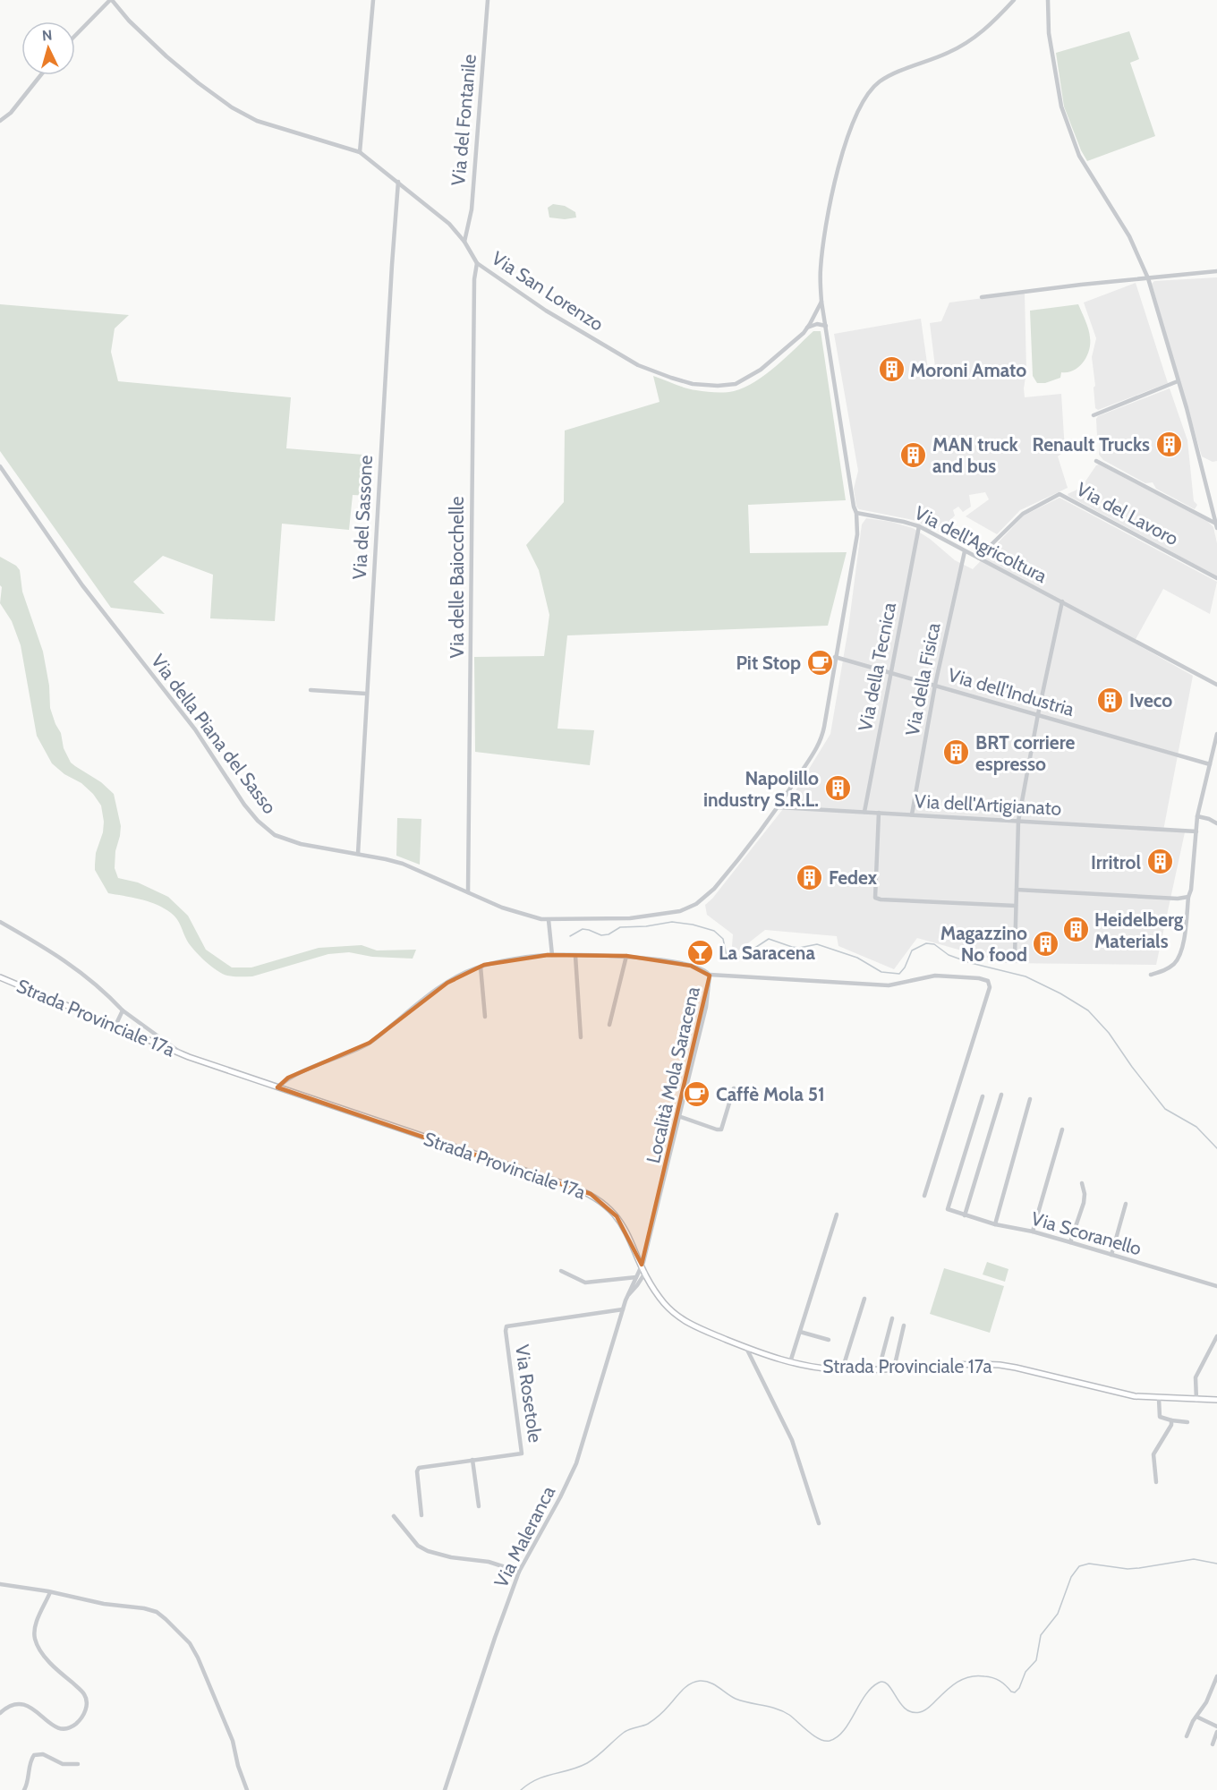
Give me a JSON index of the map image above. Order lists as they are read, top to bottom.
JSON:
{
  "streets": {
    "main road": ["Strada Provinciale 17a"],
    "street": [
      "Via del Fontanile",
      "Via San Lorenzo",
      "Via del Lavoro",
      "Via del Sassone",
      "Via dell'Agricoltura",
      "Via delle Baiocchelle",
      "Via della Tecnica",
      "Via della Fisica",
      "Via dell'Industria",
      "Via della Piana del Sasso",
      "Via dell'Artigianato",
      "Località Mola Saracena",
      "Via Scoranello",
      "Via Rosetole",
      "Via Maleranca"
    ]
  },
  "crossings": [
    ["Via del Fontanile", "Via San Lorenzo"],
    ["Via San Lorenzo", "Via del Sassone"],
    ["Via San Lorenzo", "Via delle Baiocchelle"],
    ["Via del Lavoro", "Via dell'Agricoltura"],
    ["Via del Sassone", "Via della Piana del Sasso"],
    ["Via dell'Agricoltura", "Via della Tecnica"],
    ["Via dell'Agricoltura", "Via della Fisica"],
    ["Via delle Baiocchelle", "Via della Piana del Sasso"],
    ["Via della Tecnica", "Via dell'Industria"],
    ["Via della Tecnica", "Via dell'Artigianato"],
    ["Via della Fisica", "Via dell'Industria"],
    ["Via della Fisica", "Via dell'Artigianato"],
    ["Via dell'Industria", "Via della Piana del Sasso"],
    ["Via della Piana del Sasso", "Via dell'Artigianato"],
    ["Strada Provinciale 17a", "Località Mola Saracena"],
    ["Località Mola Saracena", "Via Maleranca"],
    ["Via Rosetole", "Via Maleranca"]
  ],
  "places": {
    "building": [
      "Moroni Amato",
      "Renault Trucks",
      "MAN truck and bus",
      "Iveco",
      "BRT corriere espresso",
      "Napolillo industry S.R.L.",
      "Irritrol",
      "Fedex",
      "Heidelberg Materials",
      "Magazzino No food"
    ],
    "cafe": ["Pit Stop", "Caffè Mola 51"],
    "bar": ["La Saracena"]
  },
  "north": "top"
}
